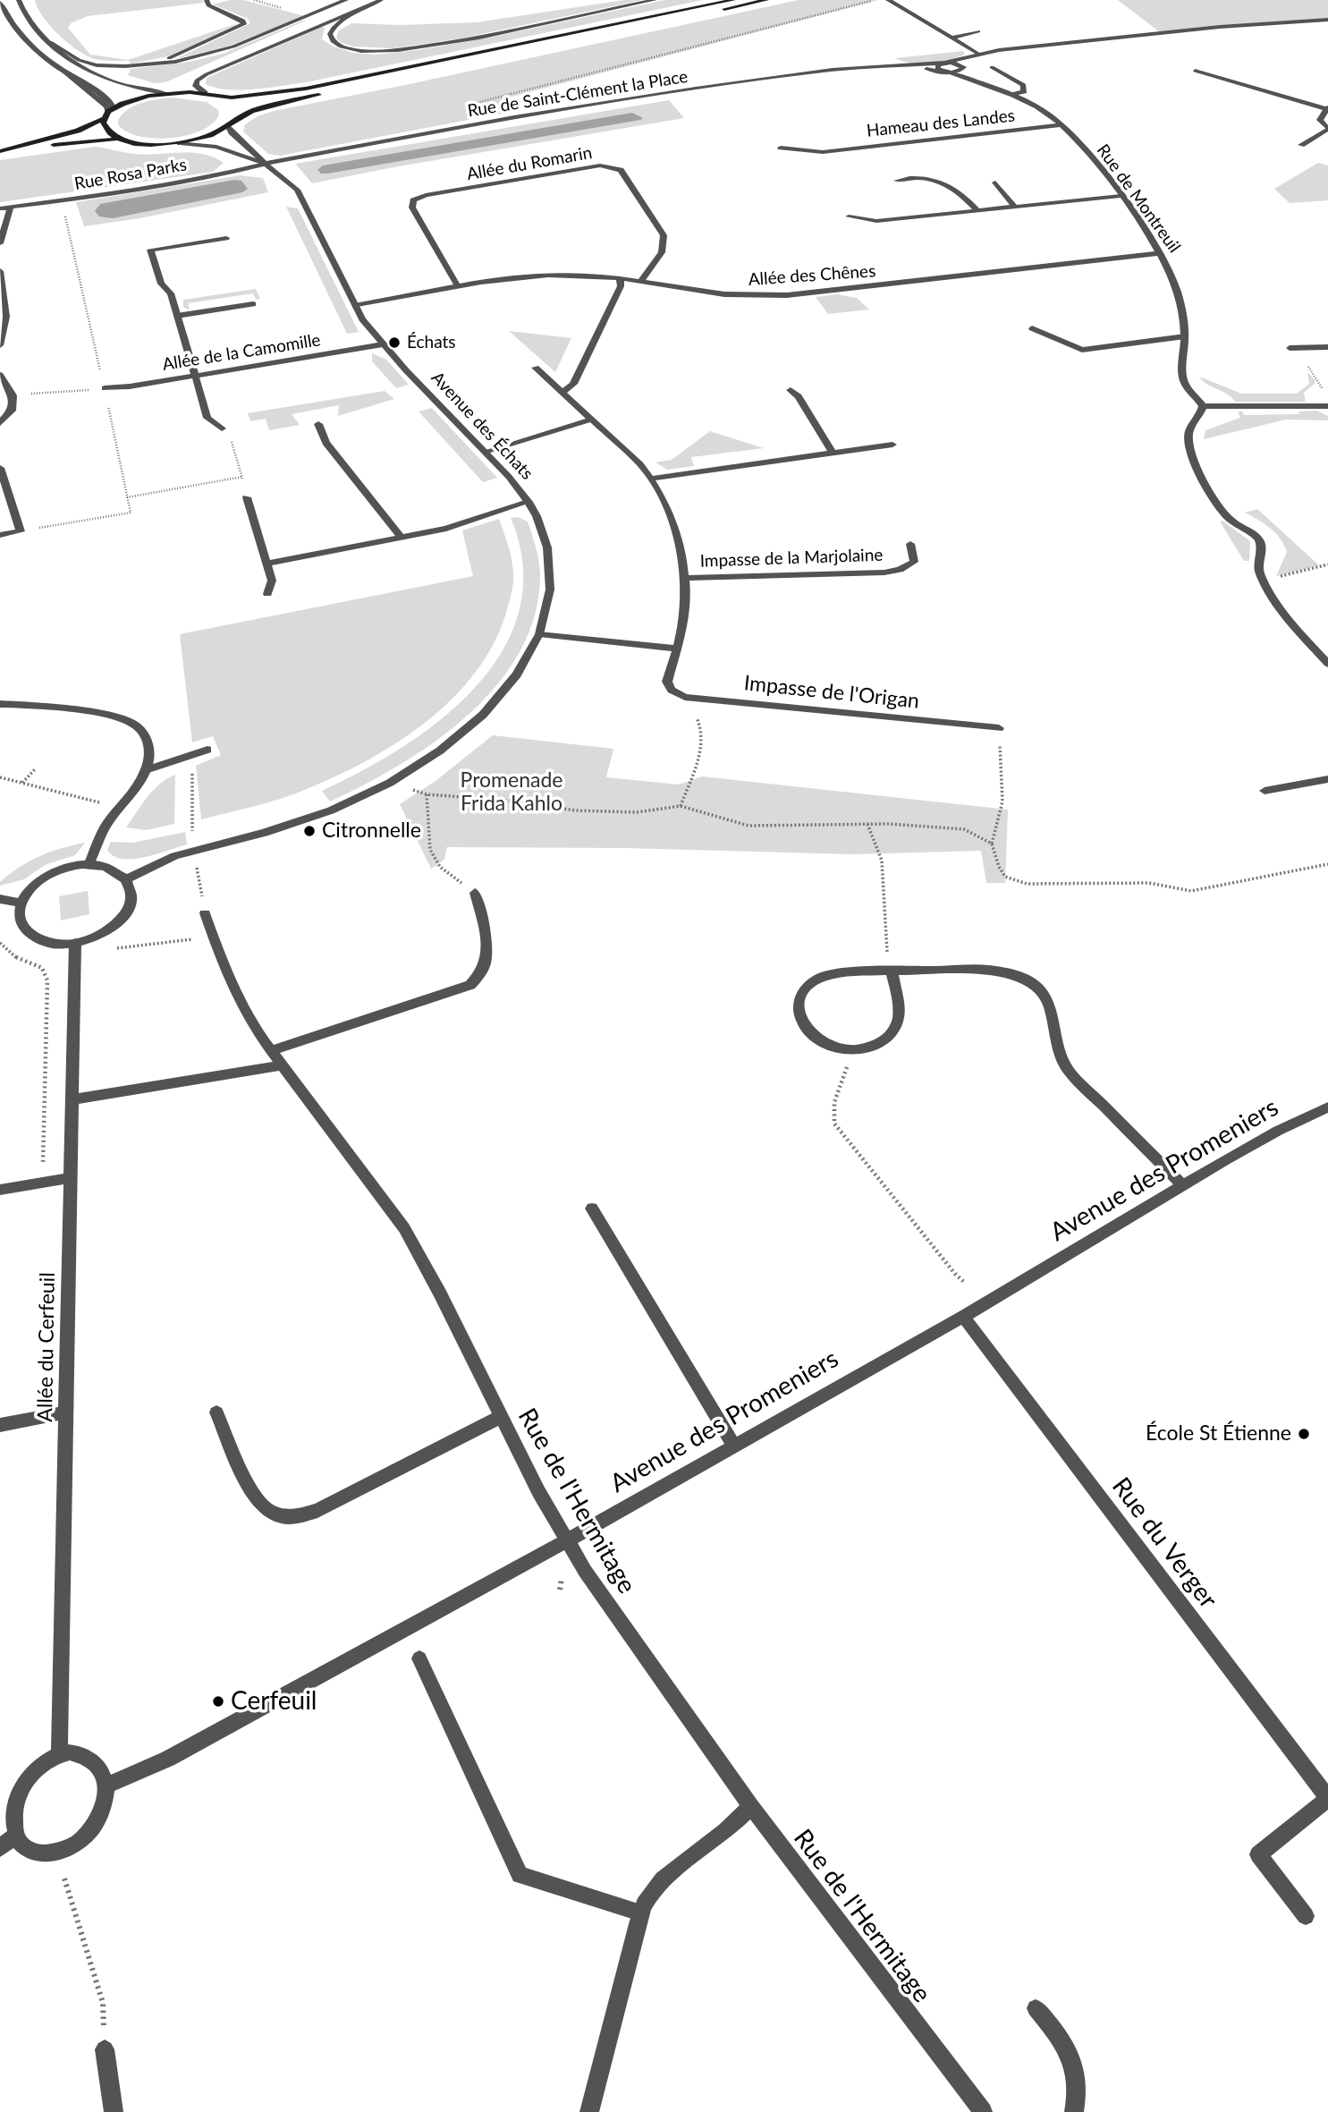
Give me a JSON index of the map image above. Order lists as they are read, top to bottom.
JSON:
{
  "streets": {
    "street": [
      "Rue de Saint-Clément la Place",
      "Hameau des Landes",
      "Allée du Romarin",
      "Rue Rosa Parks",
      "Rue de Montreuil",
      "Allée des Chênes",
      "Allée de la Camomille",
      "Avenue des Échats",
      "Impasse de la Marjolaine",
      "Impasse de l'Origan",
      "Avenue des Promeniers",
      "Allée du Cerfeuil",
      "Rue de l'Hermitage",
      "Rue du Verger"
    ]
  },
  "crossings": [
    ["Rue de Saint-Clément la Place", "Rue Rosa Parks"],
    ["Rue de Saint-Clément la Place", "Rue de Montreuil"],
    ["Rue de Saint-Clément la Place", "Avenue des Échats"],
    ["Hameau des Landes", "Rue de Montreuil"],
    ["Allée du Romarin", "Allée des Chênes"],
    ["Rue Rosa Parks", "Avenue des Échats"],
    ["Rue de Montreuil", "Allée des Chênes"],
    ["Allée des Chênes", "Avenue des Échats"],
    ["Allée de la Camomille", "Avenue des Échats"],
    ["Avenue des Échats", "Allée du Cerfeuil"],
    ["Avenue des Promeniers", "Allée du Cerfeuil"],
    ["Avenue des Promeniers", "Rue de l'Hermitage"],
    ["Avenue des Promeniers", "Rue du Verger"]
  ],
  "parks": ["Promenade Frida Kahlo"],
  "places": [
    "Échats",
    "Citronnelle",
    "École St Étienne",
    "Cerfeuil"
  ]
}
